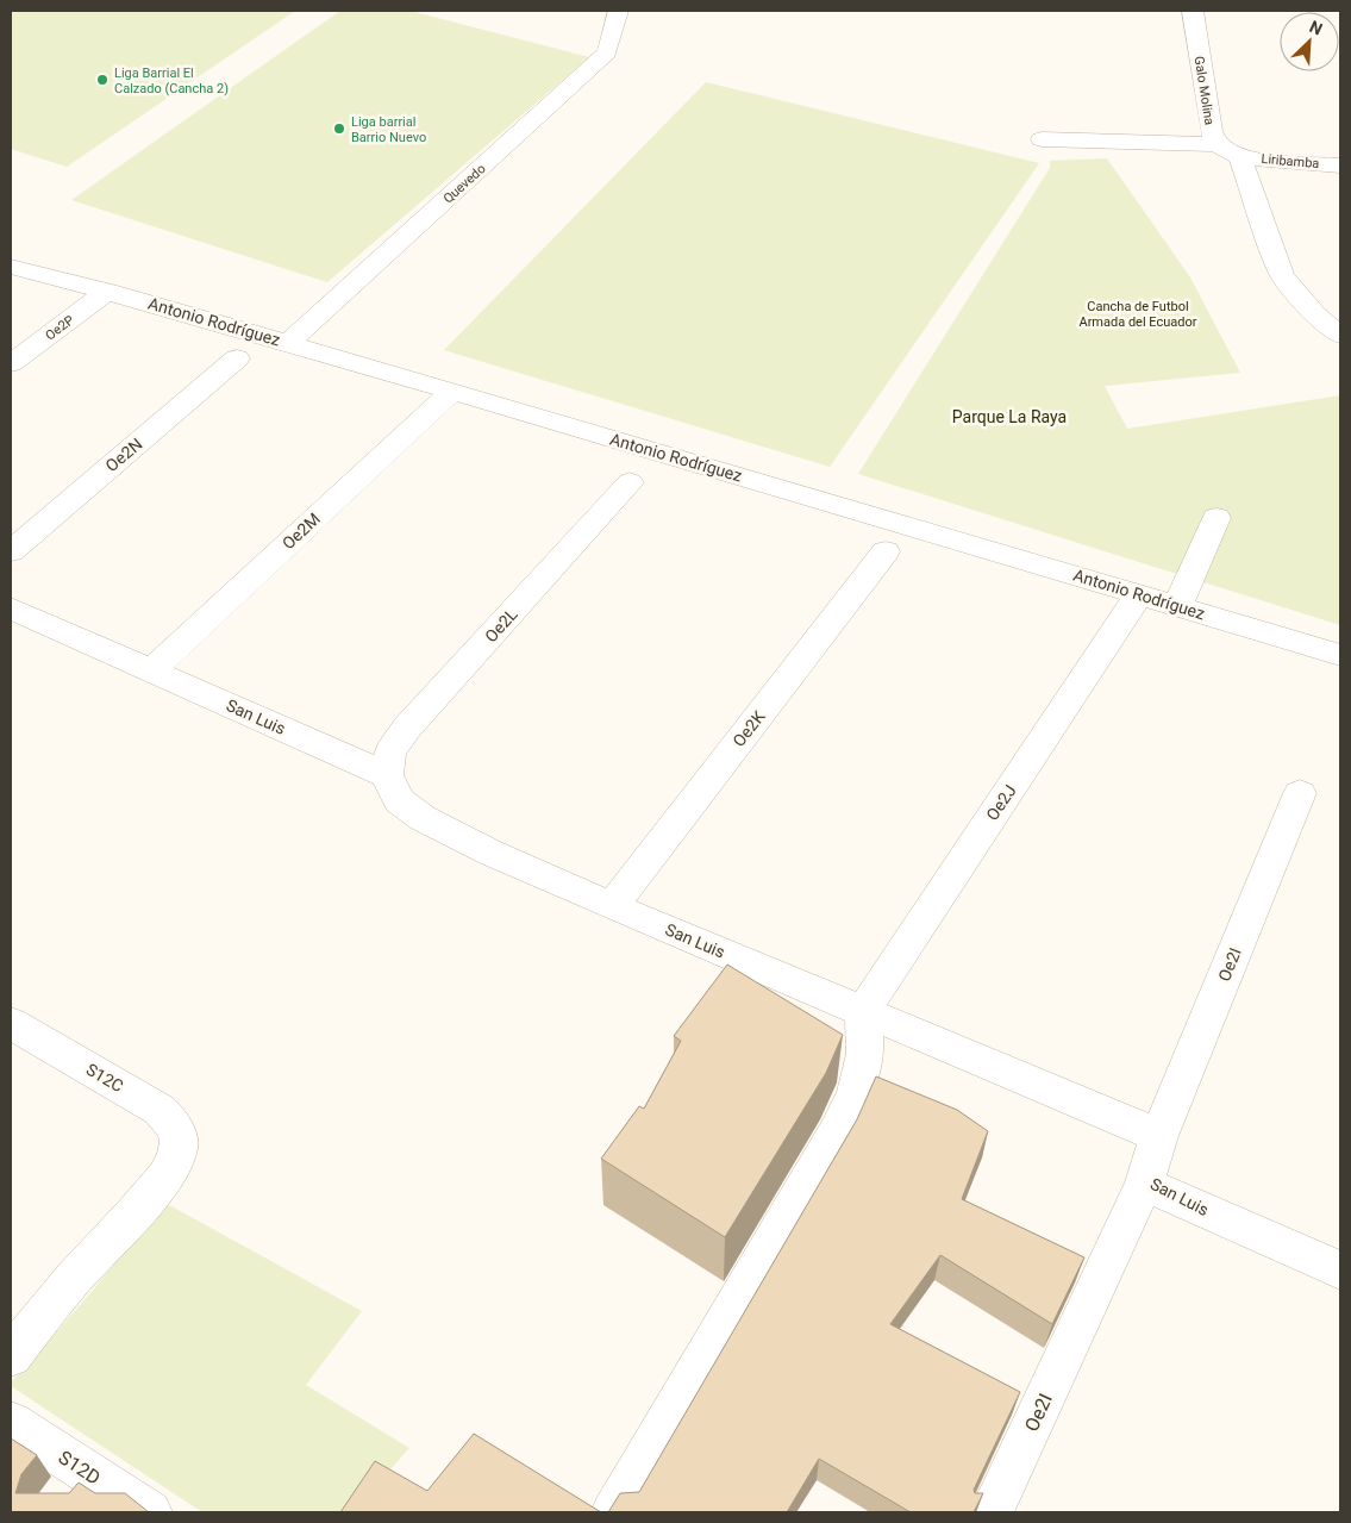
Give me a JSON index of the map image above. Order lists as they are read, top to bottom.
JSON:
{
  "streets": {
    "street": [
      "Galo Molina",
      "Liribamba",
      "Quevedo",
      "Antonio Rodríguez",
      "Oe2P",
      "Oe2N",
      "Oe2M",
      "Oe2L",
      "San Luis",
      "Oe2K",
      "Oe2J",
      "Oe2I",
      "S12C",
      "S12D"
    ]
  },
  "crossings": [
    ["Galo Molina", "Liribamba"],
    ["Quevedo", "Antonio Rodríguez"],
    ["Antonio Rodríguez", "Oe2P"],
    ["Antonio Rodríguez", "Oe2M"],
    ["Antonio Rodríguez", "Oe2J"],
    ["Oe2M", "San Luis"],
    ["Oe2L", "San Luis"],
    ["San Luis", "Oe2K"],
    ["San Luis", "Oe2J"],
    ["San Luis", "Oe2I"]
  ],
  "parks": ["Cancha de Futbol Armada del Ecuador", "Parque La Raya"],
  "places": ["Liga Barrial El Calzado (Cancha 2)", "Liga barrial Barrio Nuevo"],
  "north": "top right"
}
